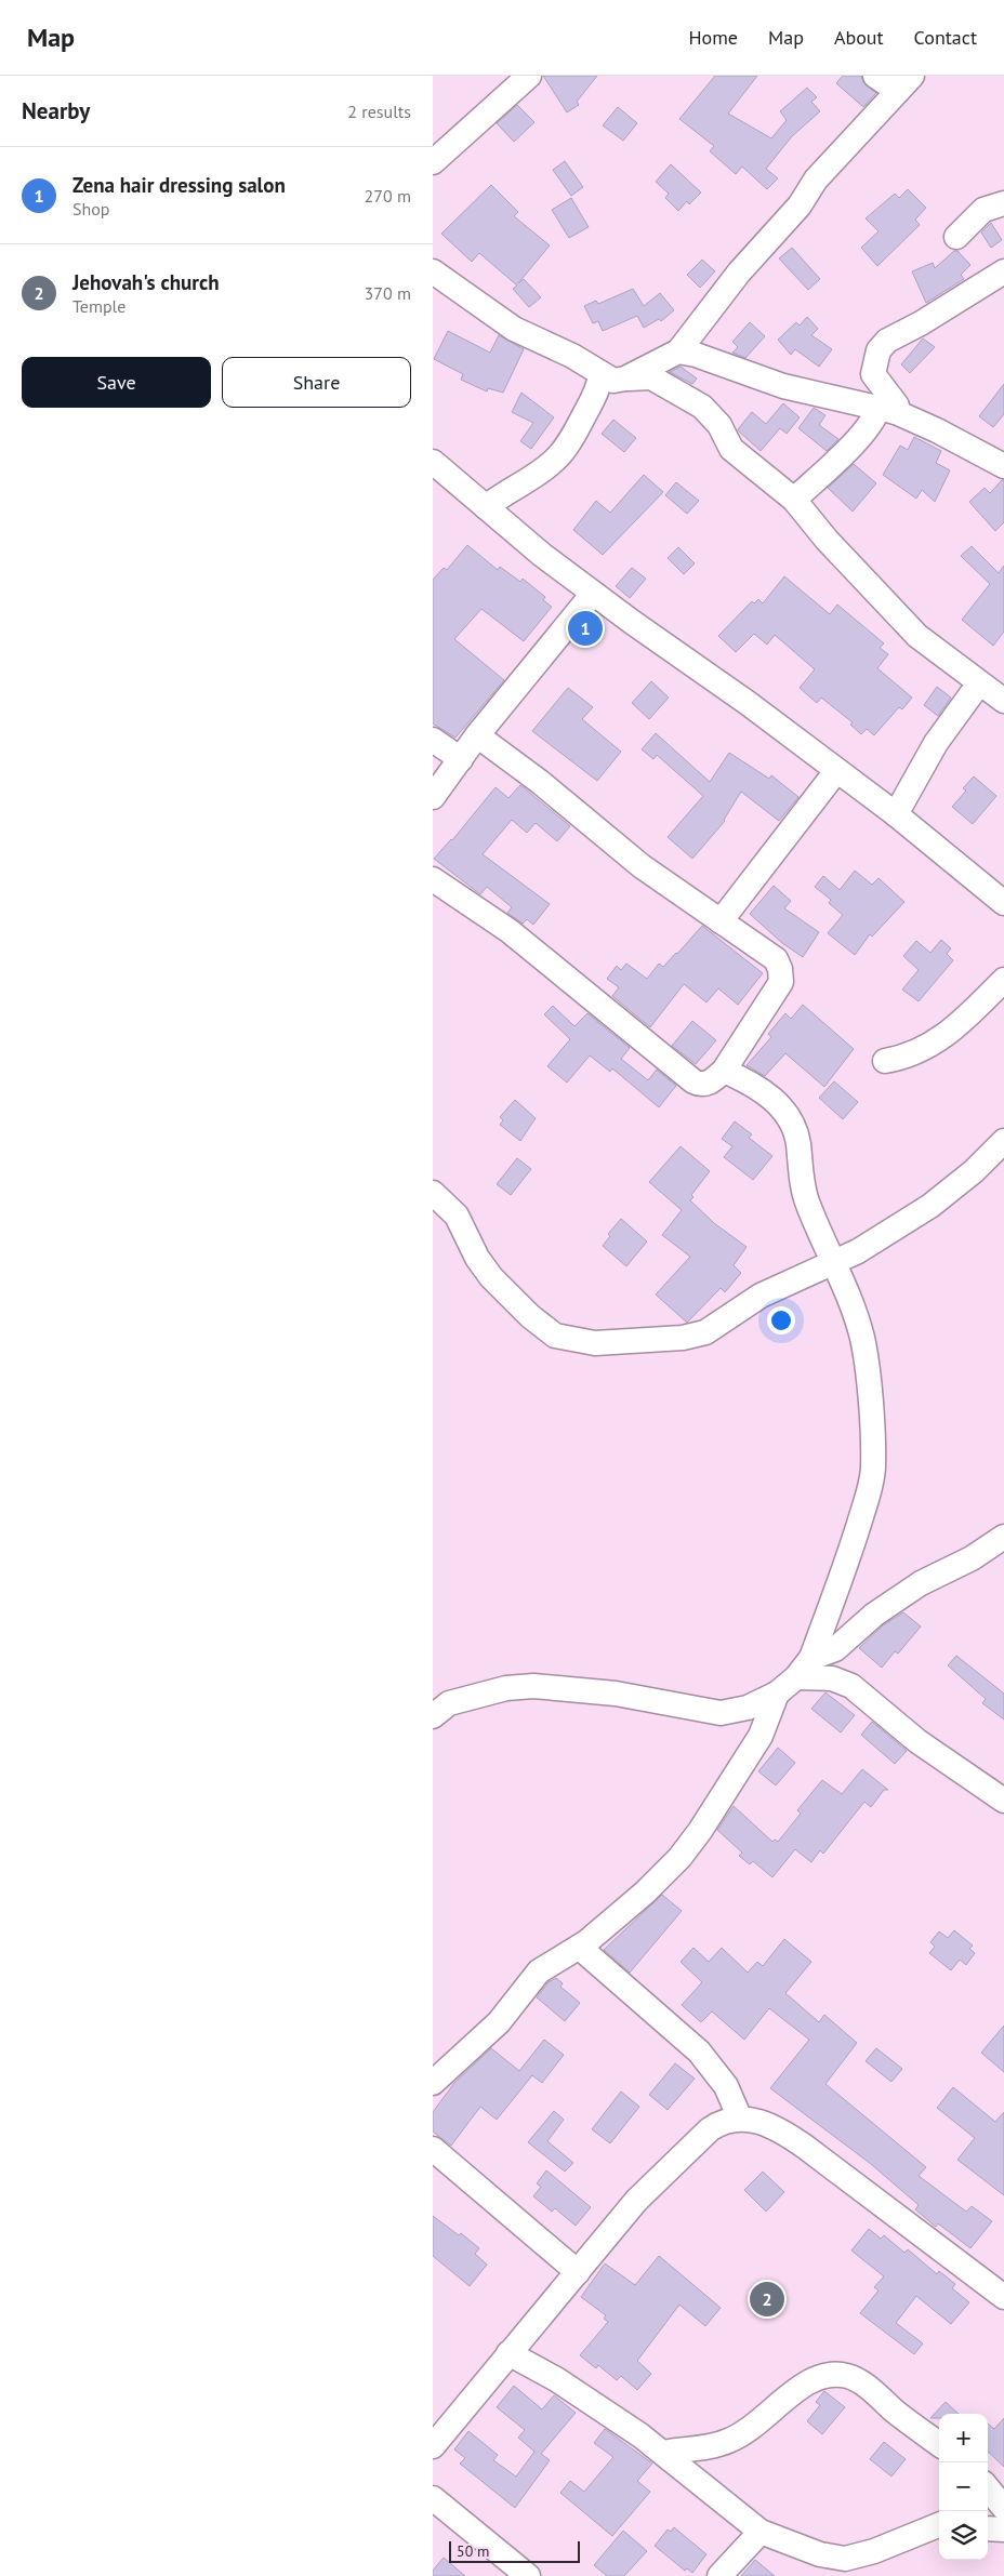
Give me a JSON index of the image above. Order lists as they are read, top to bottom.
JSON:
{
  "scale_bar": "50 m",
  "page": {
    "header": "Map",
    "nav": [
      "Home",
      "Map",
      "About",
      "Contact"
    ],
    "heading": ["Nearby", "2 results"],
    "list": [
      {
        "mark": "1",
        "name": "Zena hair dressing salon",
        "note": "Shop",
        "value": "270 m"
      },
      {
        "mark": "2",
        "name": "Jehovah's church",
        "note": "Temple",
        "value": "370 m"
      }
    ],
    "buttons": ["Save", "Share"],
    "pins": ["1", "2"],
    "map_buttons": ["+", "−"],
    "scale": "50 m"
  }
}
